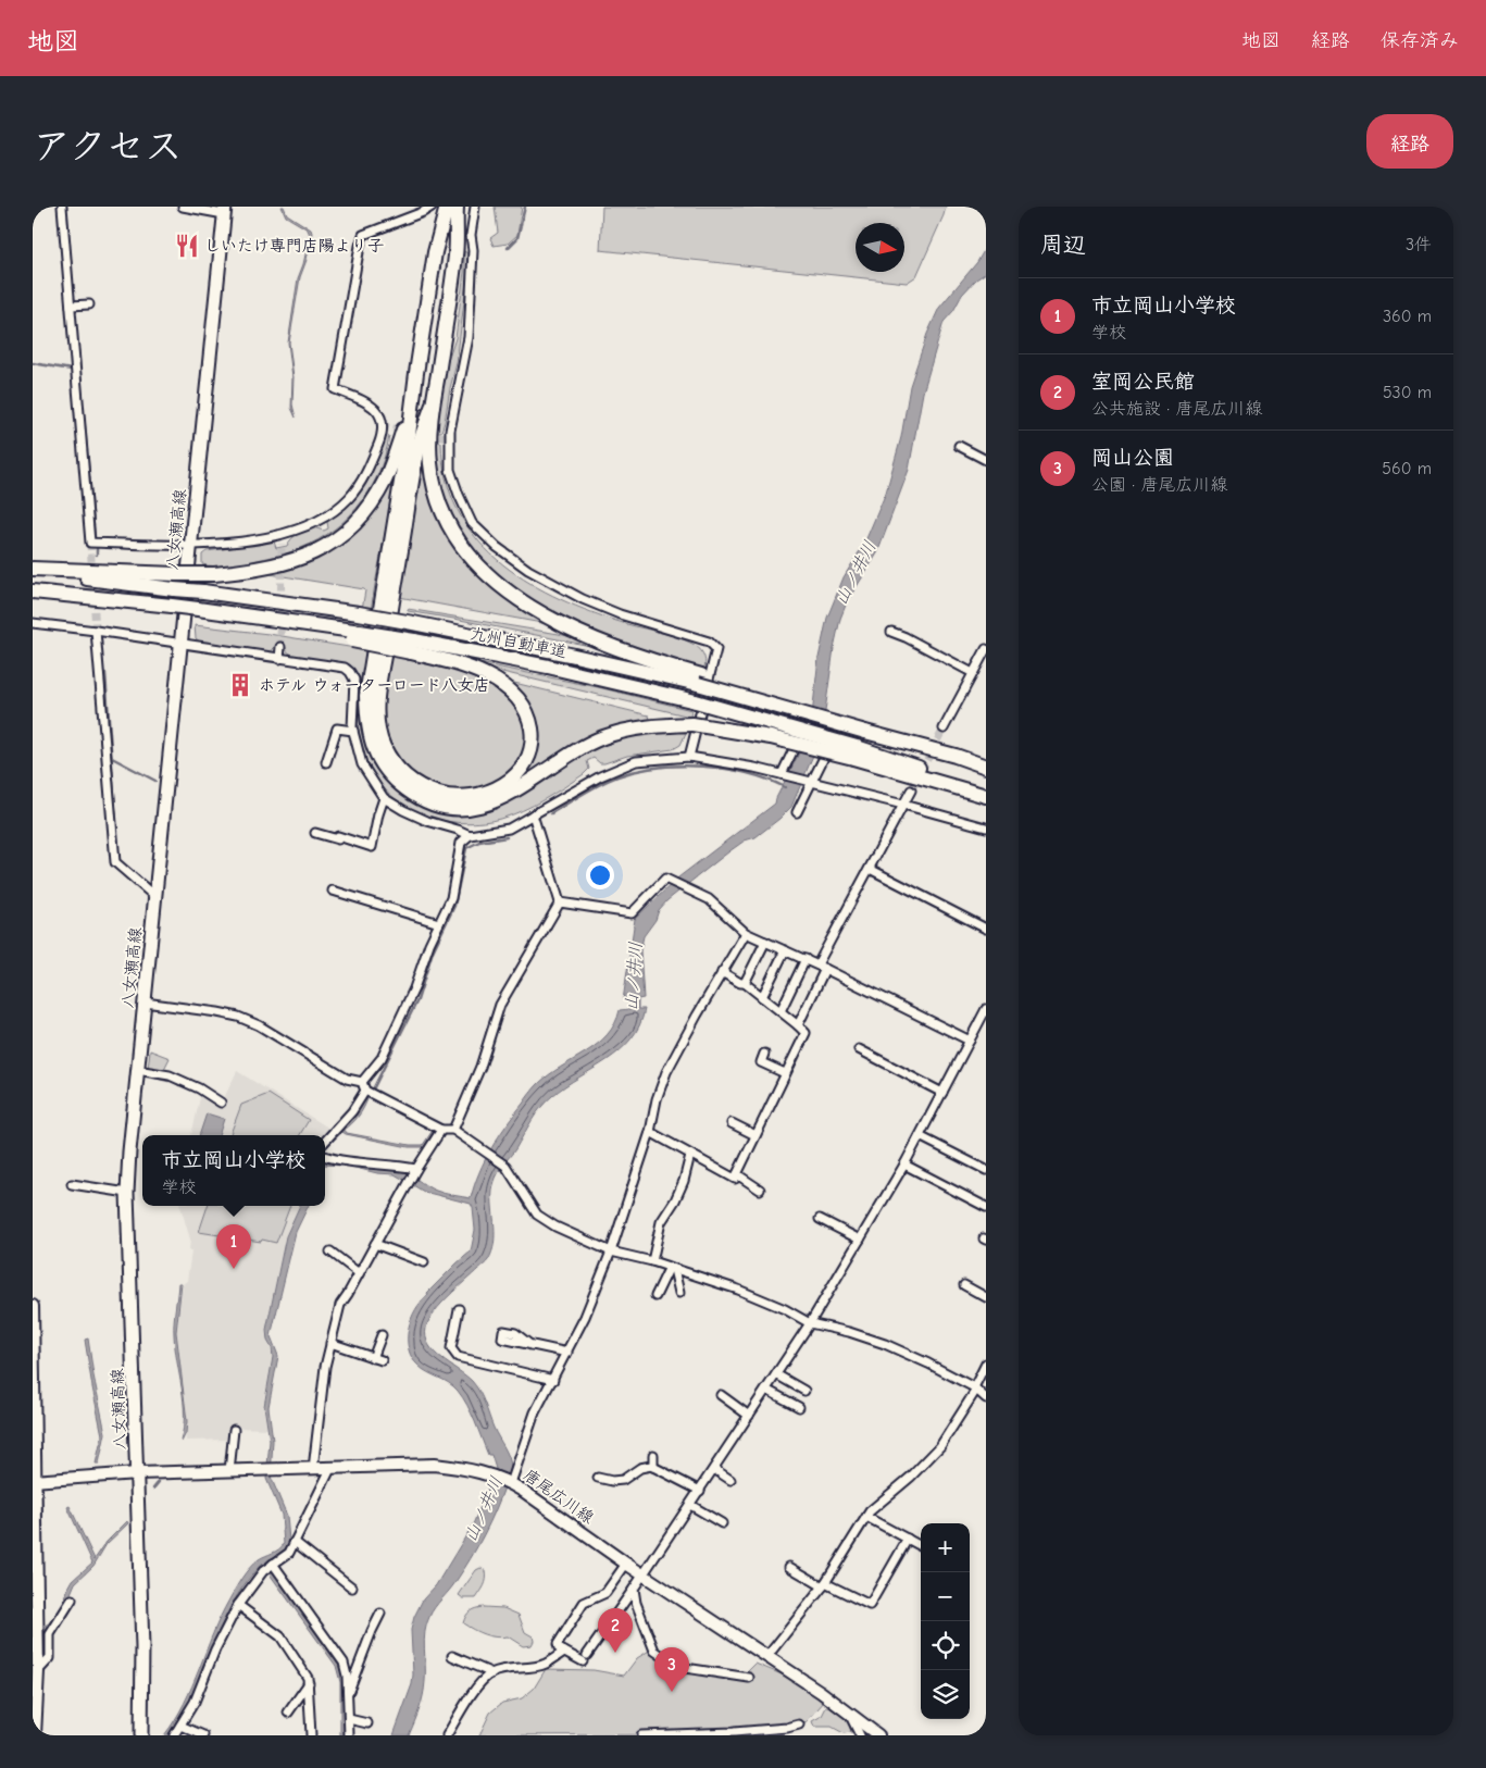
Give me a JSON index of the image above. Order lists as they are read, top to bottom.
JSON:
{
  "streets": {
    "highway": ["九州自動車道"],
    "main road": ["八女瀬高線", "唐尾広川線"]
  },
  "crossings": [
    ["八女瀬高線", "唐尾広川線"]
  ],
  "water": ["山ノ井川"],
  "places": {
    "restaurant": ["しいたけ専門店陽より子"],
    "building": ["ホテル ウォーターロード八女店"]
  },
  "north": "right",
  "page": {
    "header": "地図",
    "nav": ["地図", "経路", "保存済み"],
    "title": "アクセス",
    "buttons": "経路",
    "heading": ["周辺", "3件"],
    "list": [
      {
        "mark": "1",
        "name": "市立岡山小学校",
        "note": "学校",
        "value": "360 m"
      },
      {
        "mark": "2",
        "name": "室岡公民館",
        "note": "公共施設 · 唐尾広川線",
        "value": "530 m"
      },
      {
        "mark": "3",
        "name": "岡山公園",
        "note": "公園 · 唐尾広川線",
        "value": "560 m"
      }
    ],
    "popup": ["市立岡山小学校", "学校"],
    "pins": ["1", "2", "3"],
    "map_buttons": ["+", "−"]
  }
}
